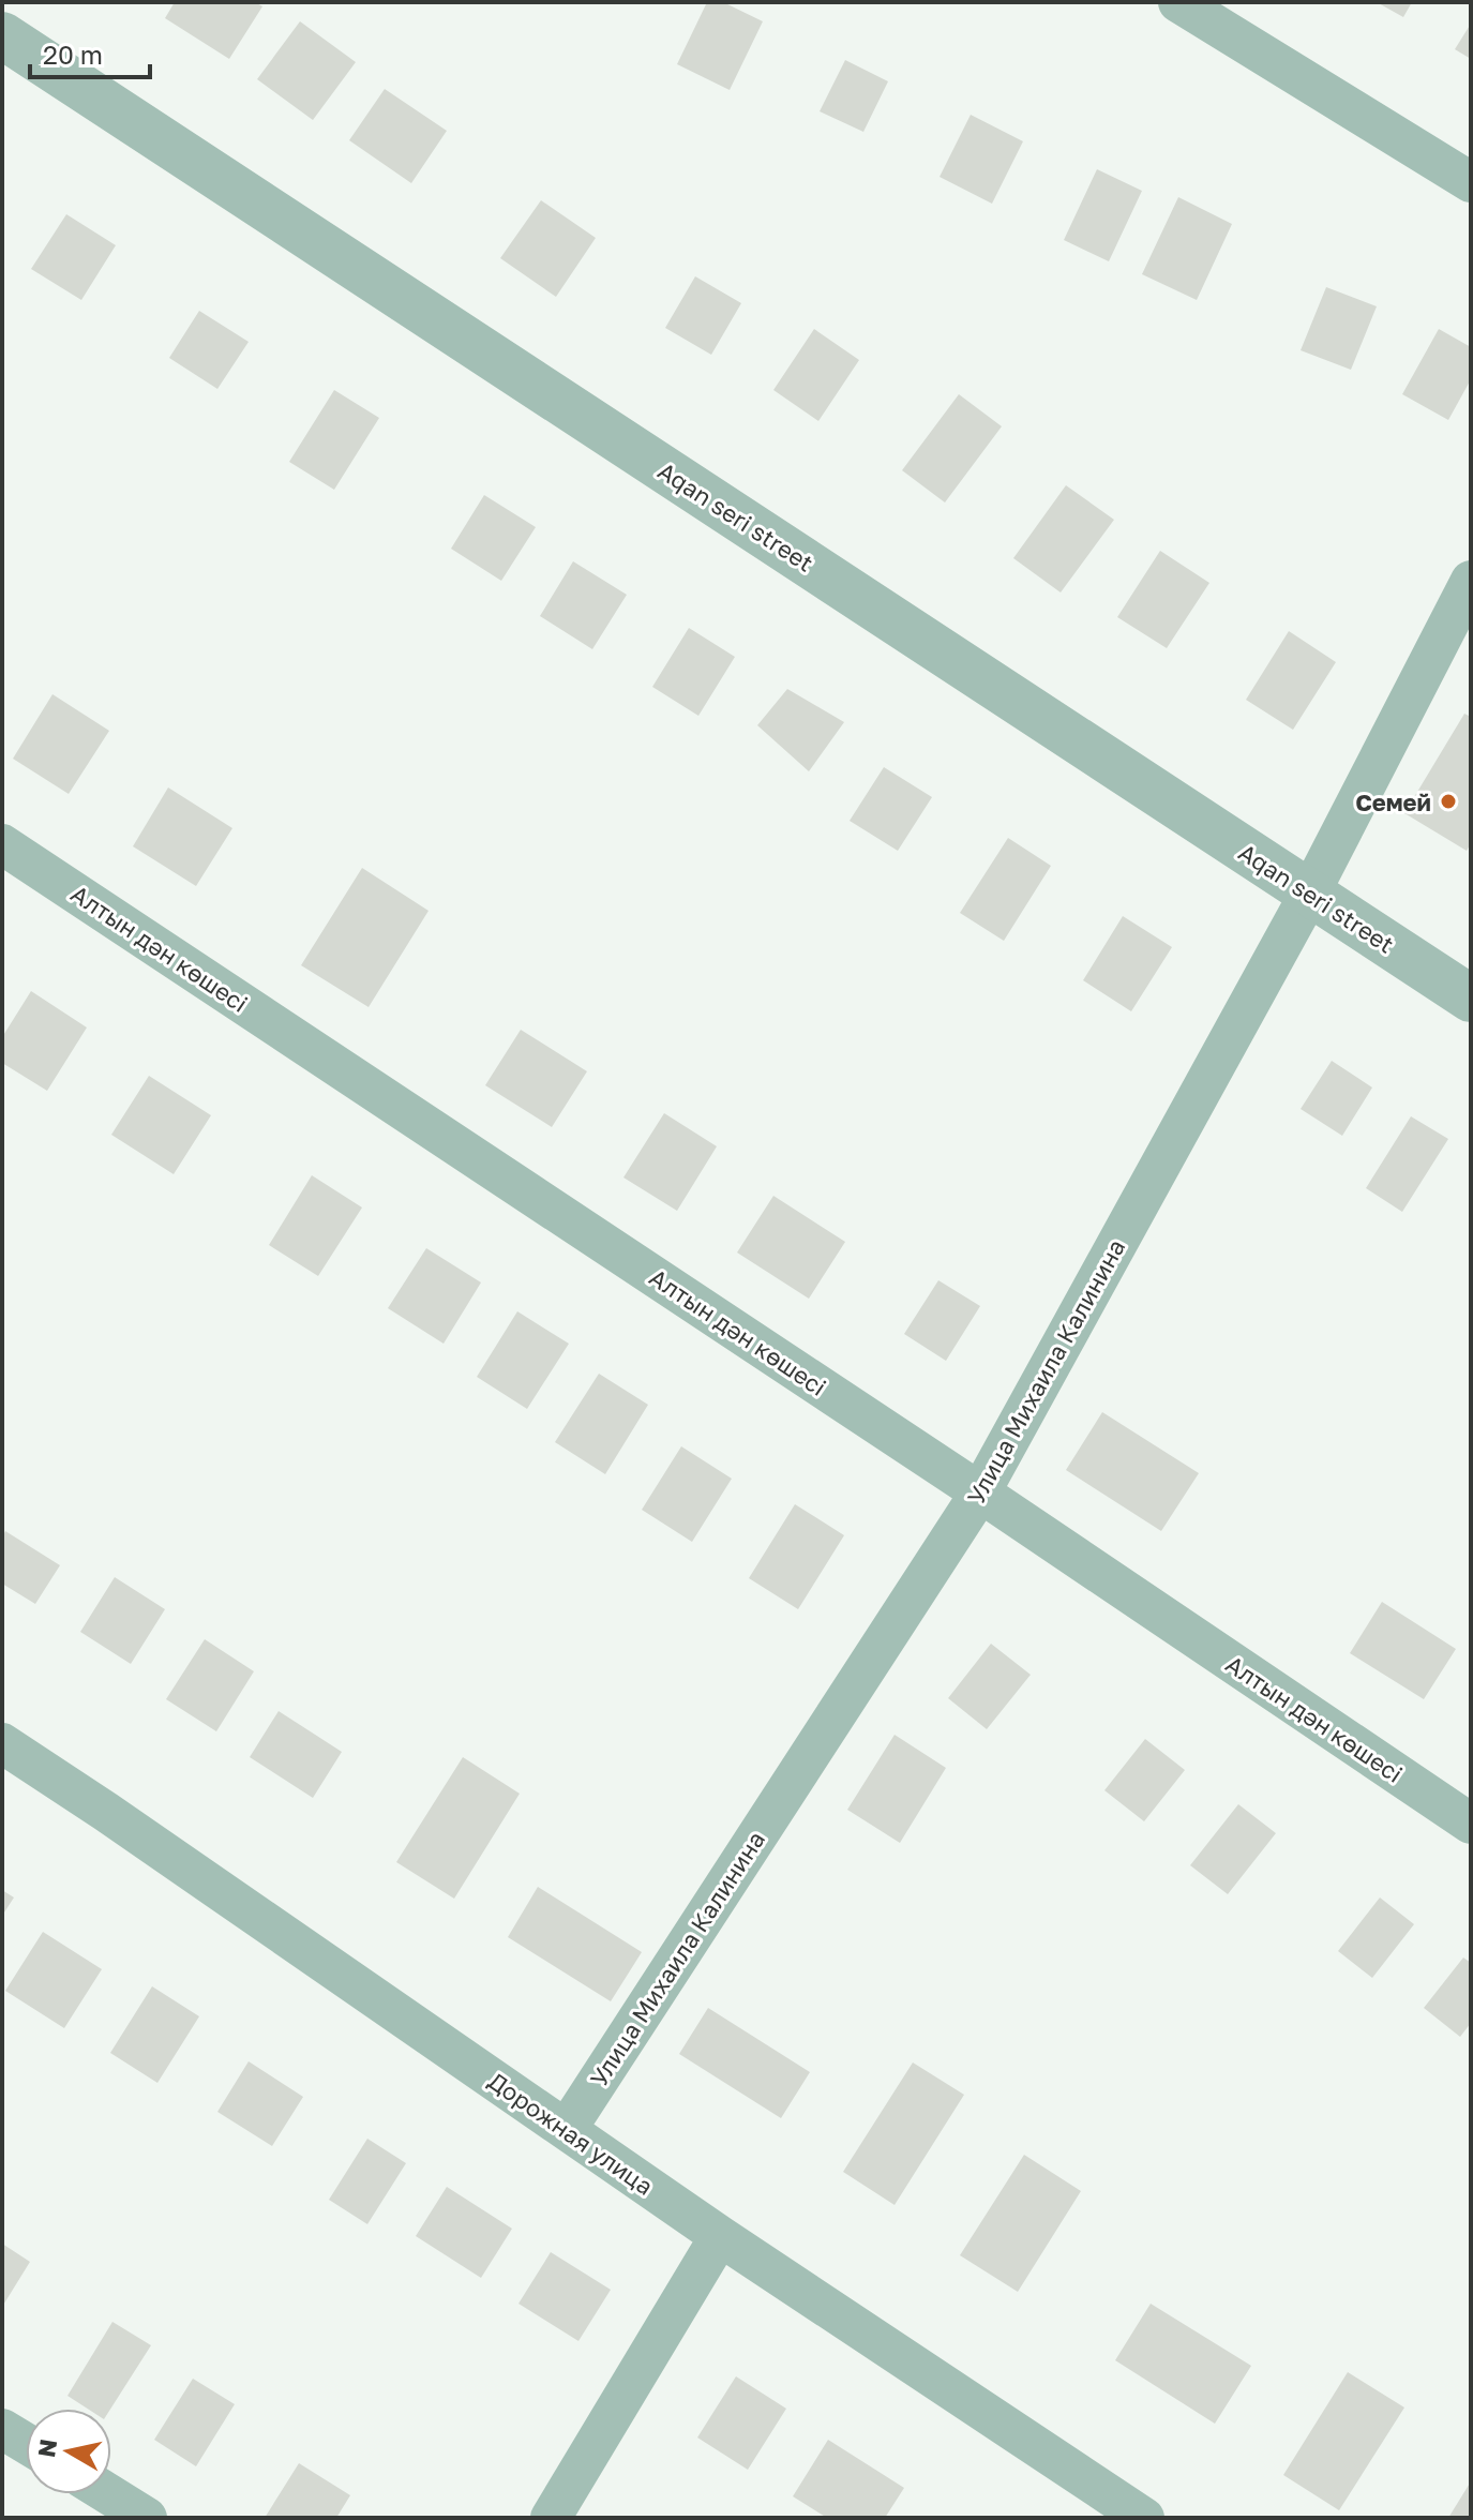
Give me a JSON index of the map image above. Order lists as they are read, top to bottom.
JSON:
{
  "streets": {
    "street": [
      "Aqan seri street",
      "Алтын дән көшесі",
      "Улица Михаила Калинина",
      "Дорожная улица"
    ]
  },
  "crossings": [
    ["Aqan seri street", "Улица Михаила Калинина"],
    ["Алтын дән көшесі", "Улица Михаила Калинина"],
    ["Улица Михаила Калинина", "Дорожная улица"]
  ],
  "places": ["Семей"],
  "scale_bar": "20 m",
  "north": "left"
}
